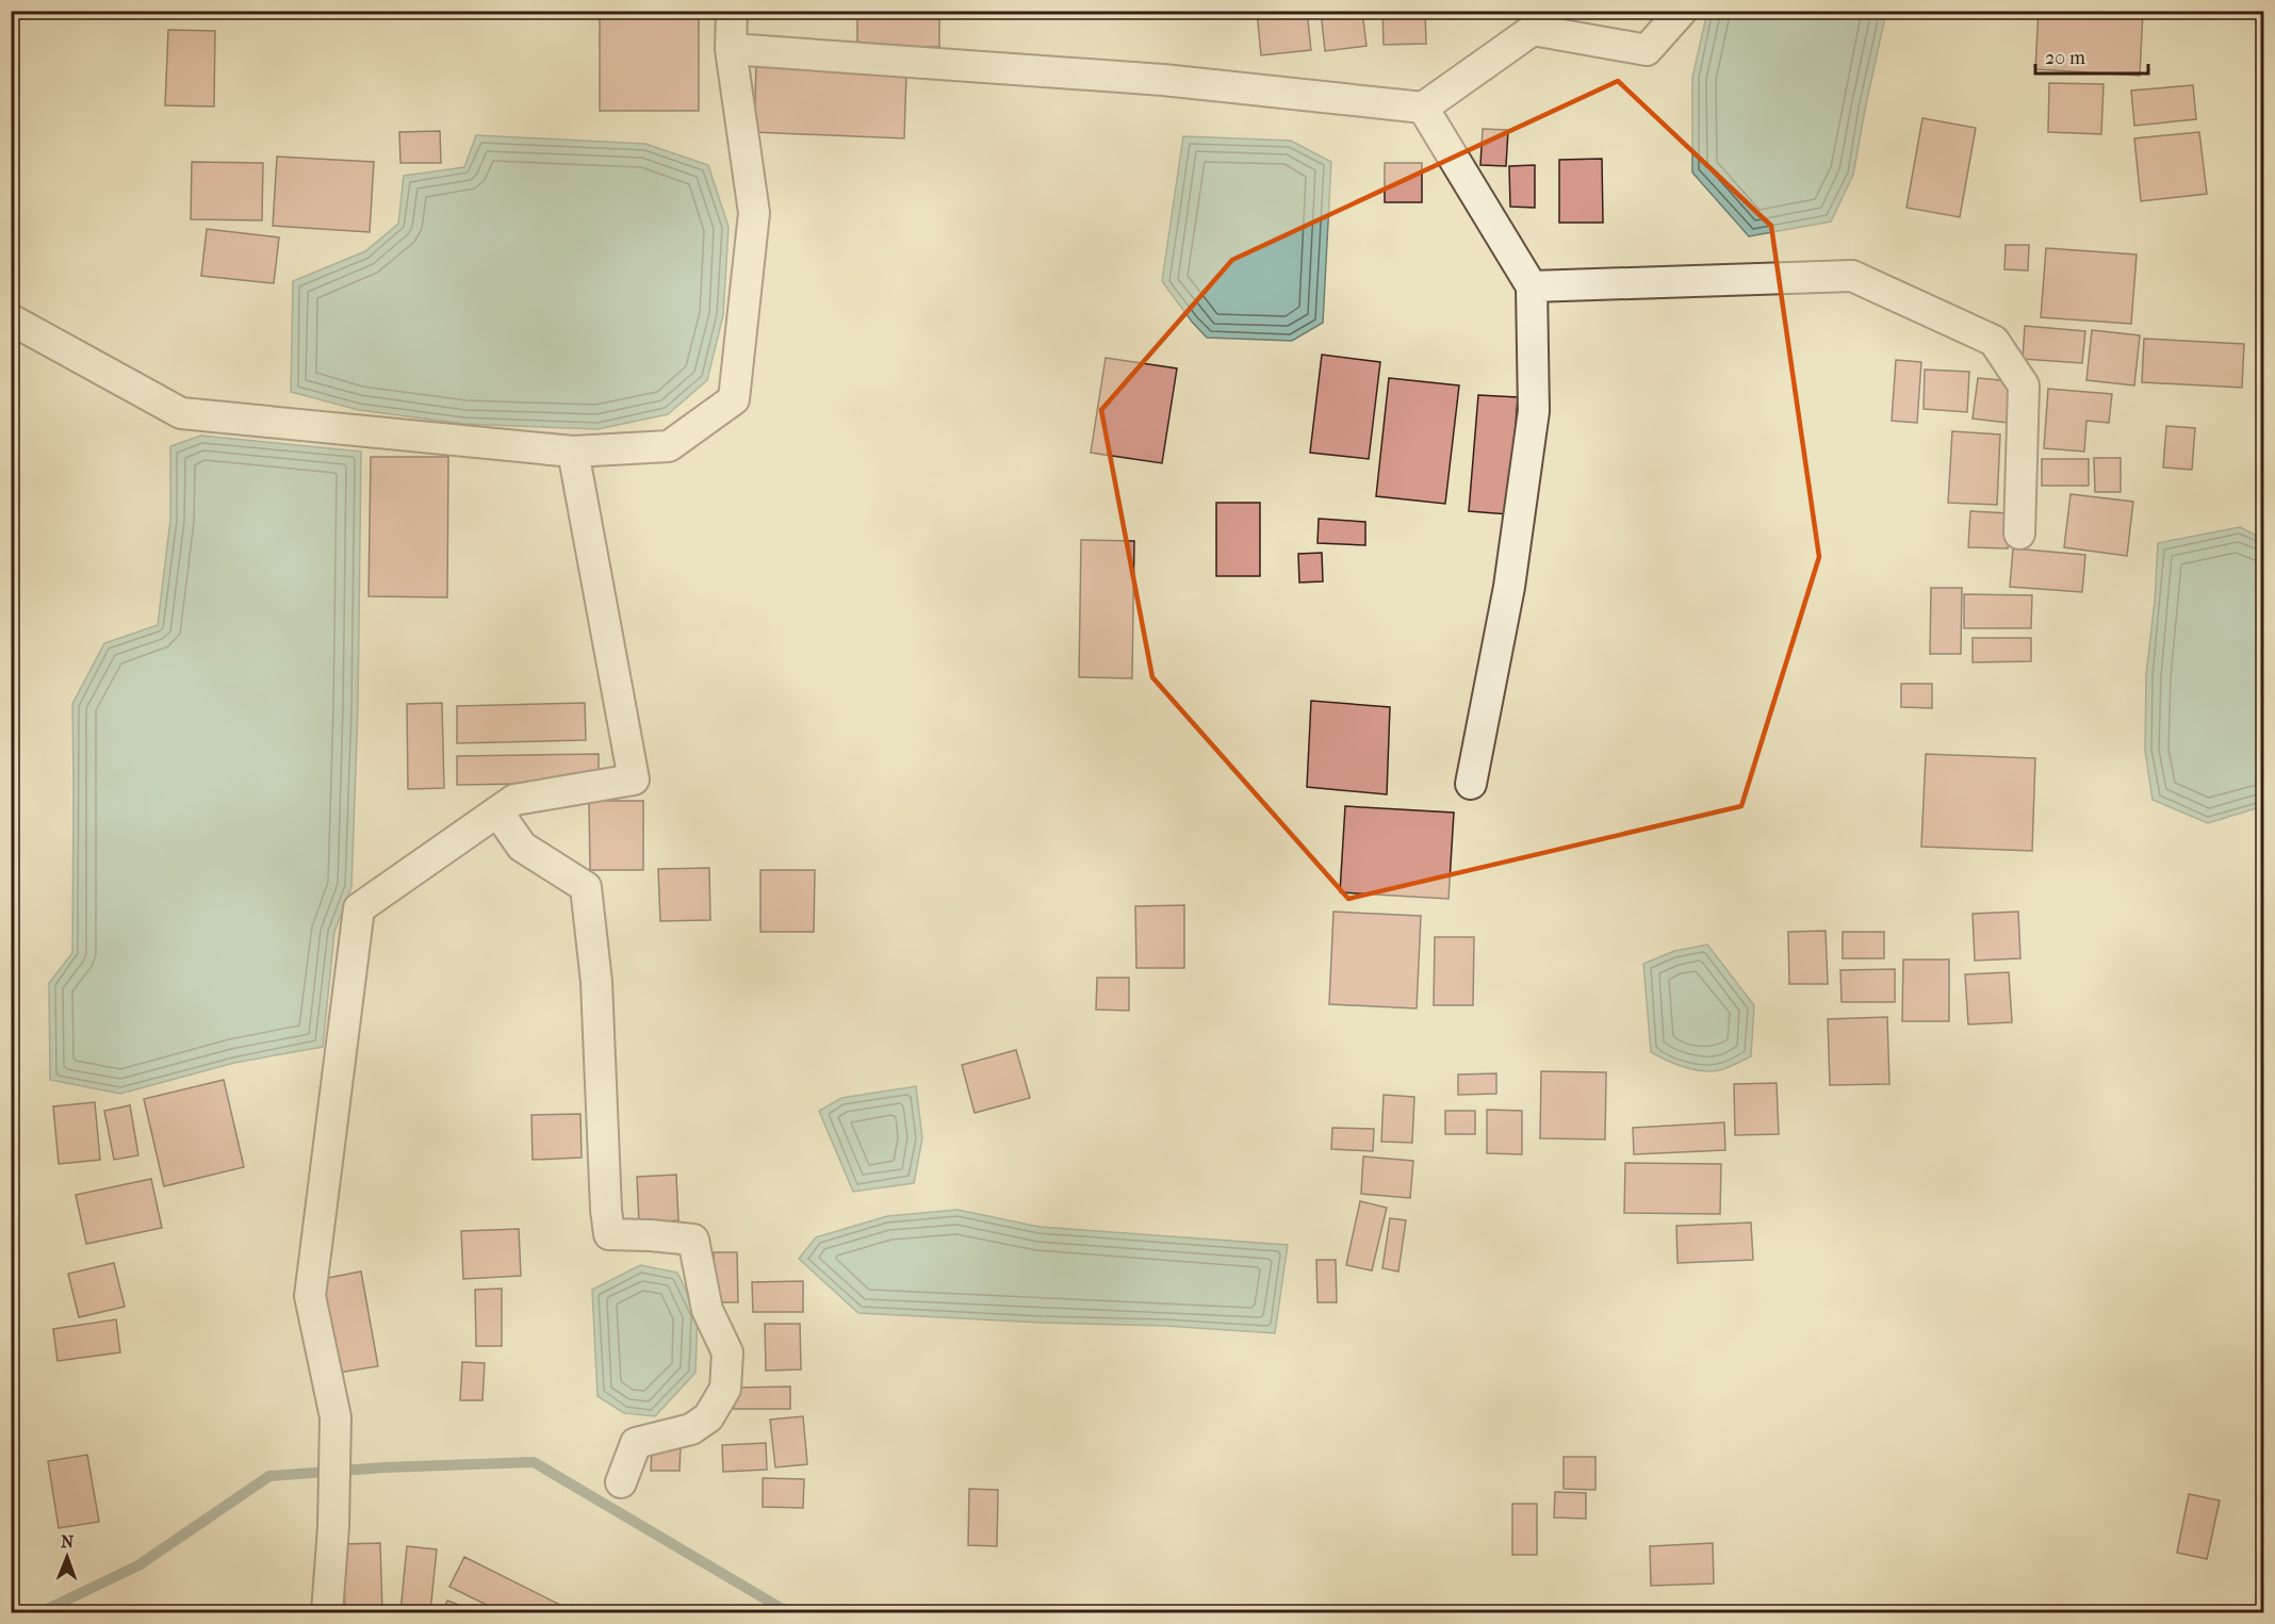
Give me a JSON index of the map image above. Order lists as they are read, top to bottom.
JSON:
{
  "scale_bar": "20 m",
  "north": "top"
}
